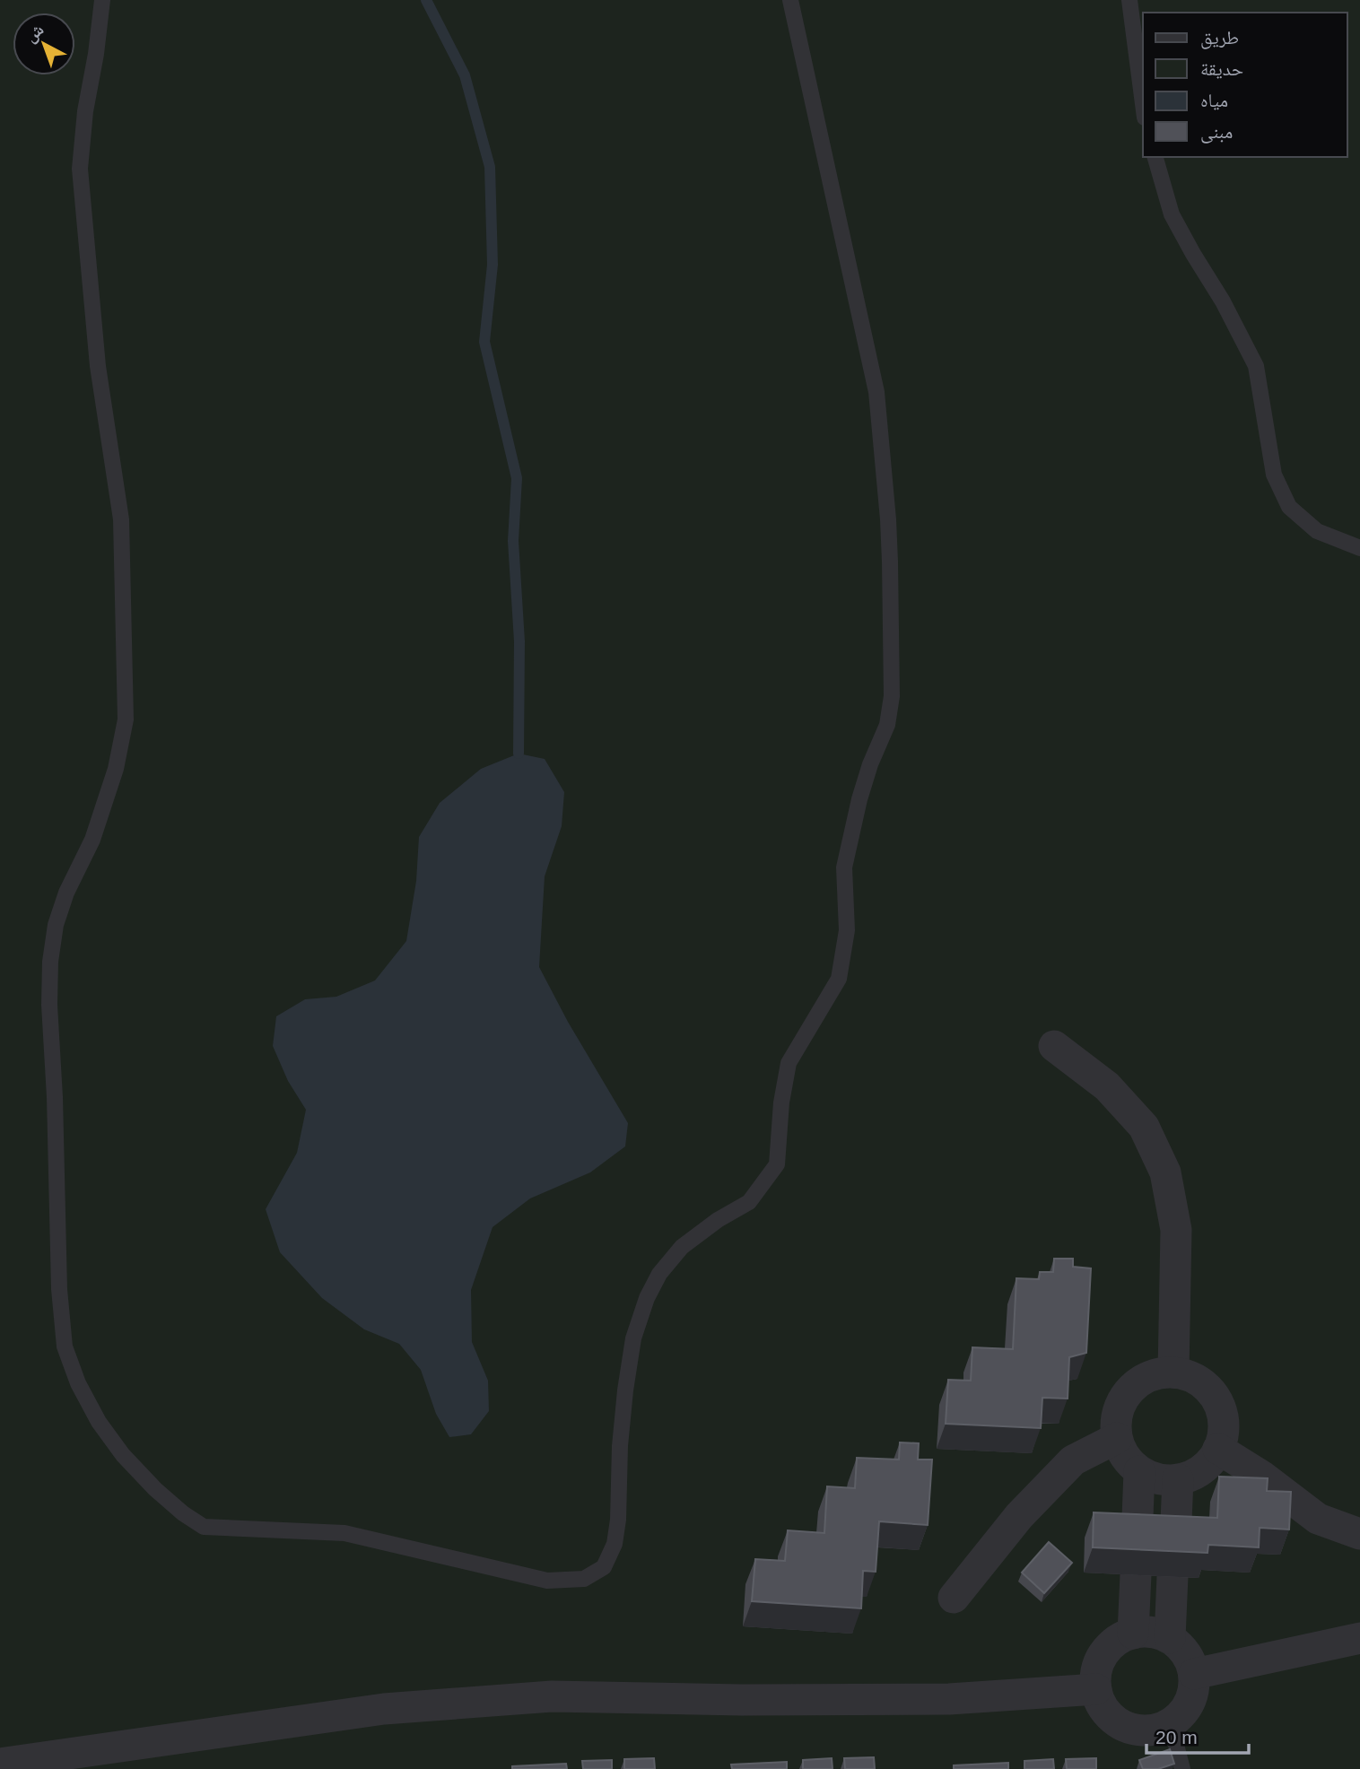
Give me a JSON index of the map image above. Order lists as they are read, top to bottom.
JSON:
{
  "legend": [
    "طريق",
    "حديقة",
    "مياه",
    "مبنى"
  ],
  "scale_bar": "20 m",
  "north": "top left"
}
